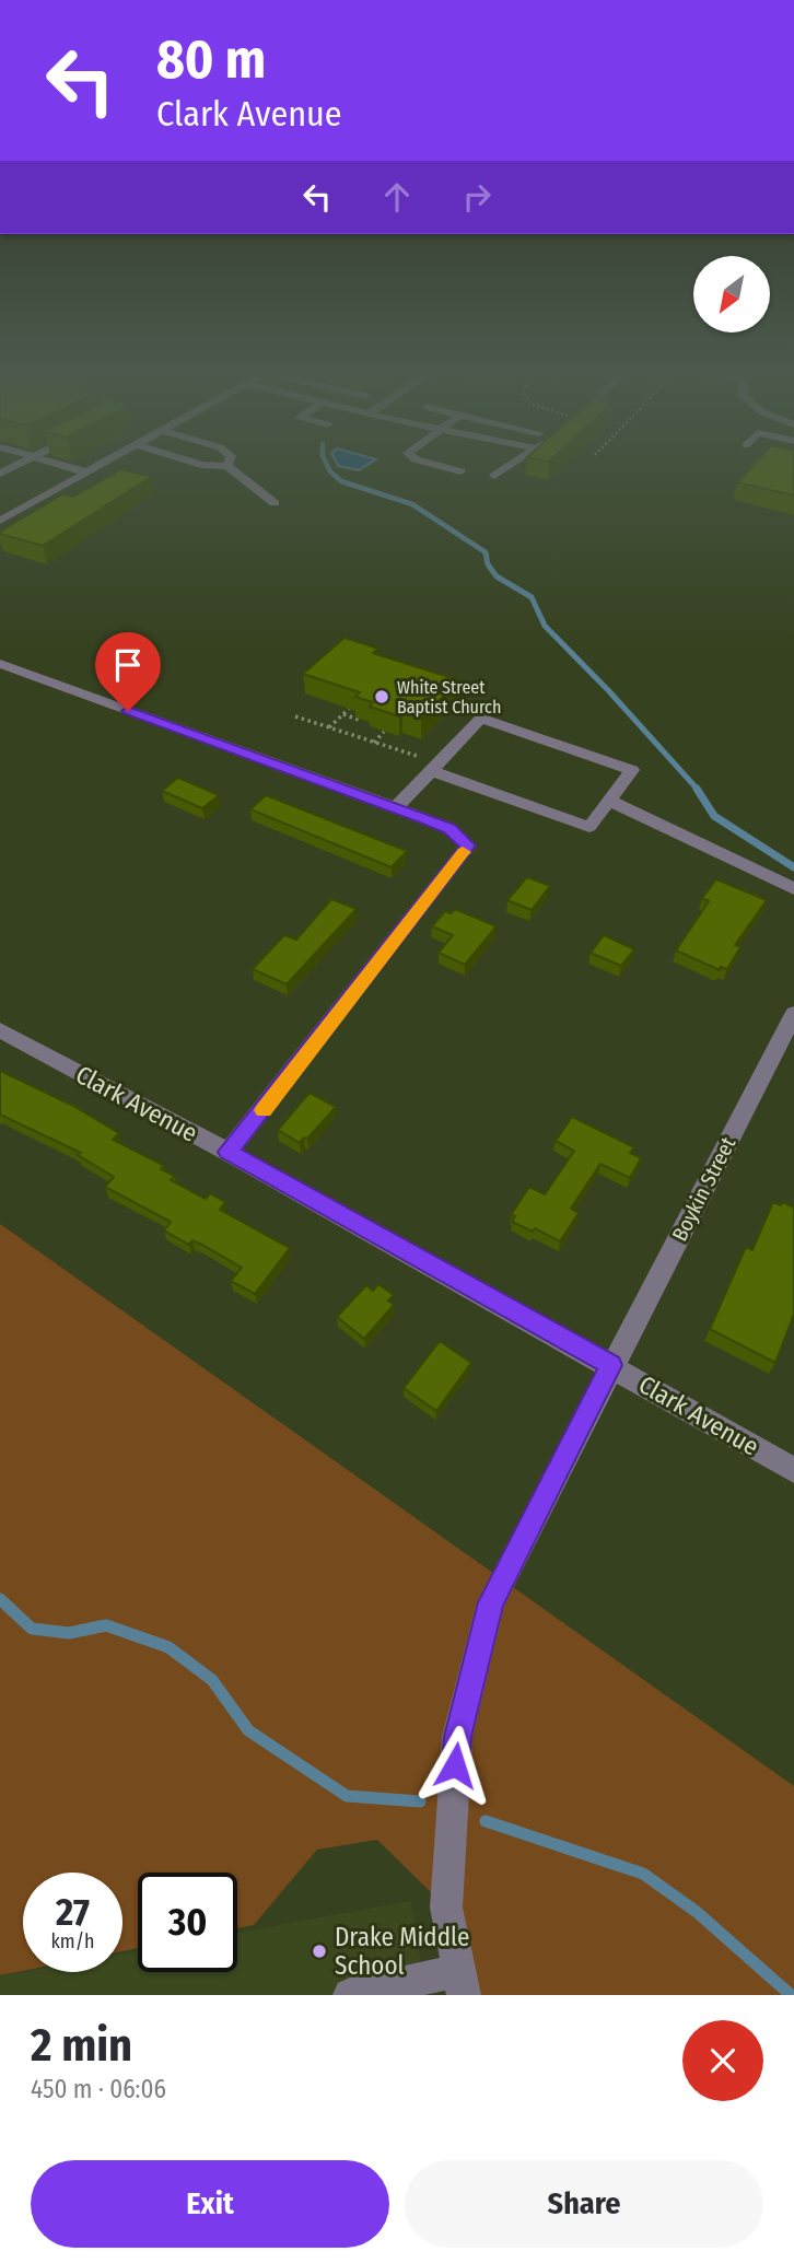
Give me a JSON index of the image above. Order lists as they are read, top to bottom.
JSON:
{
  "streets": {
    "street": ["Clark Avenue", "Boykin Street"]
  },
  "crossings": [
    ["Clark Avenue", "Boykin Street"]
  ],
  "places": ["White Street Baptist Church", "Drake Middle School"],
  "north": "bottom left",
  "page": {
    "turn": ["80 m", "Clark Avenue"],
    "speed": "27 km/h",
    "limit": "30",
    "heading": ["2 min", "450 m · 06:06"],
    "buttons": ["Exit", "Share"]
  }
}
